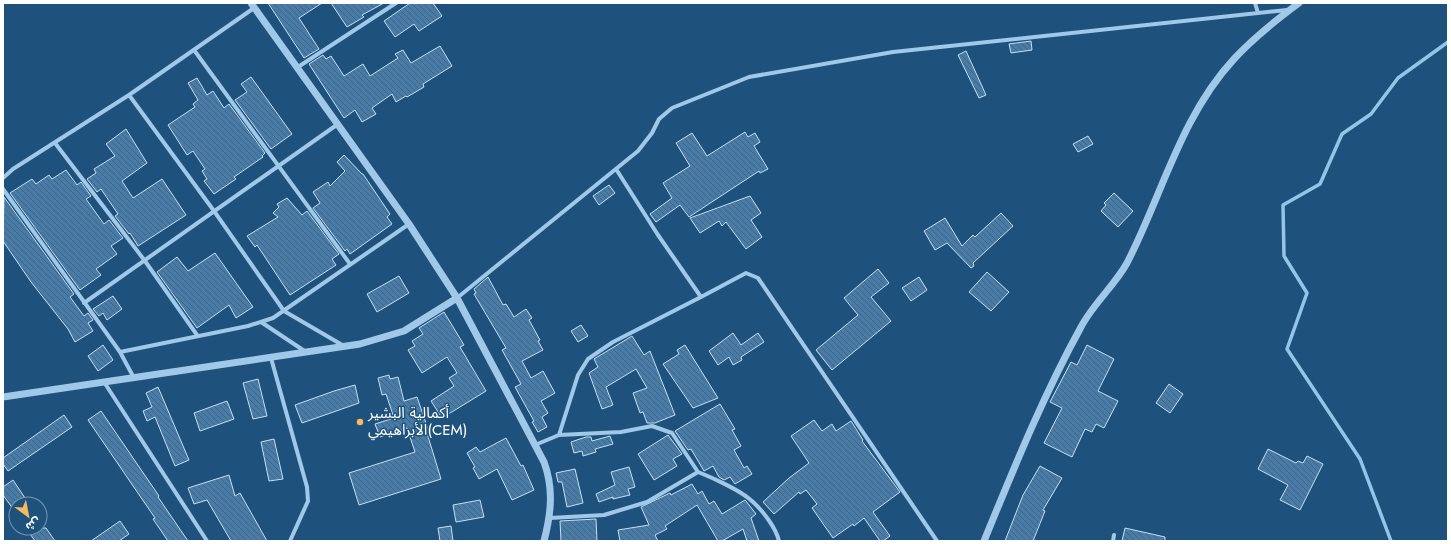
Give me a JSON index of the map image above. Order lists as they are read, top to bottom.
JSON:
{
  "places": ["أكمالية البشير الأبراهيمي(CEM)"],
  "north": "bottom right"
}
